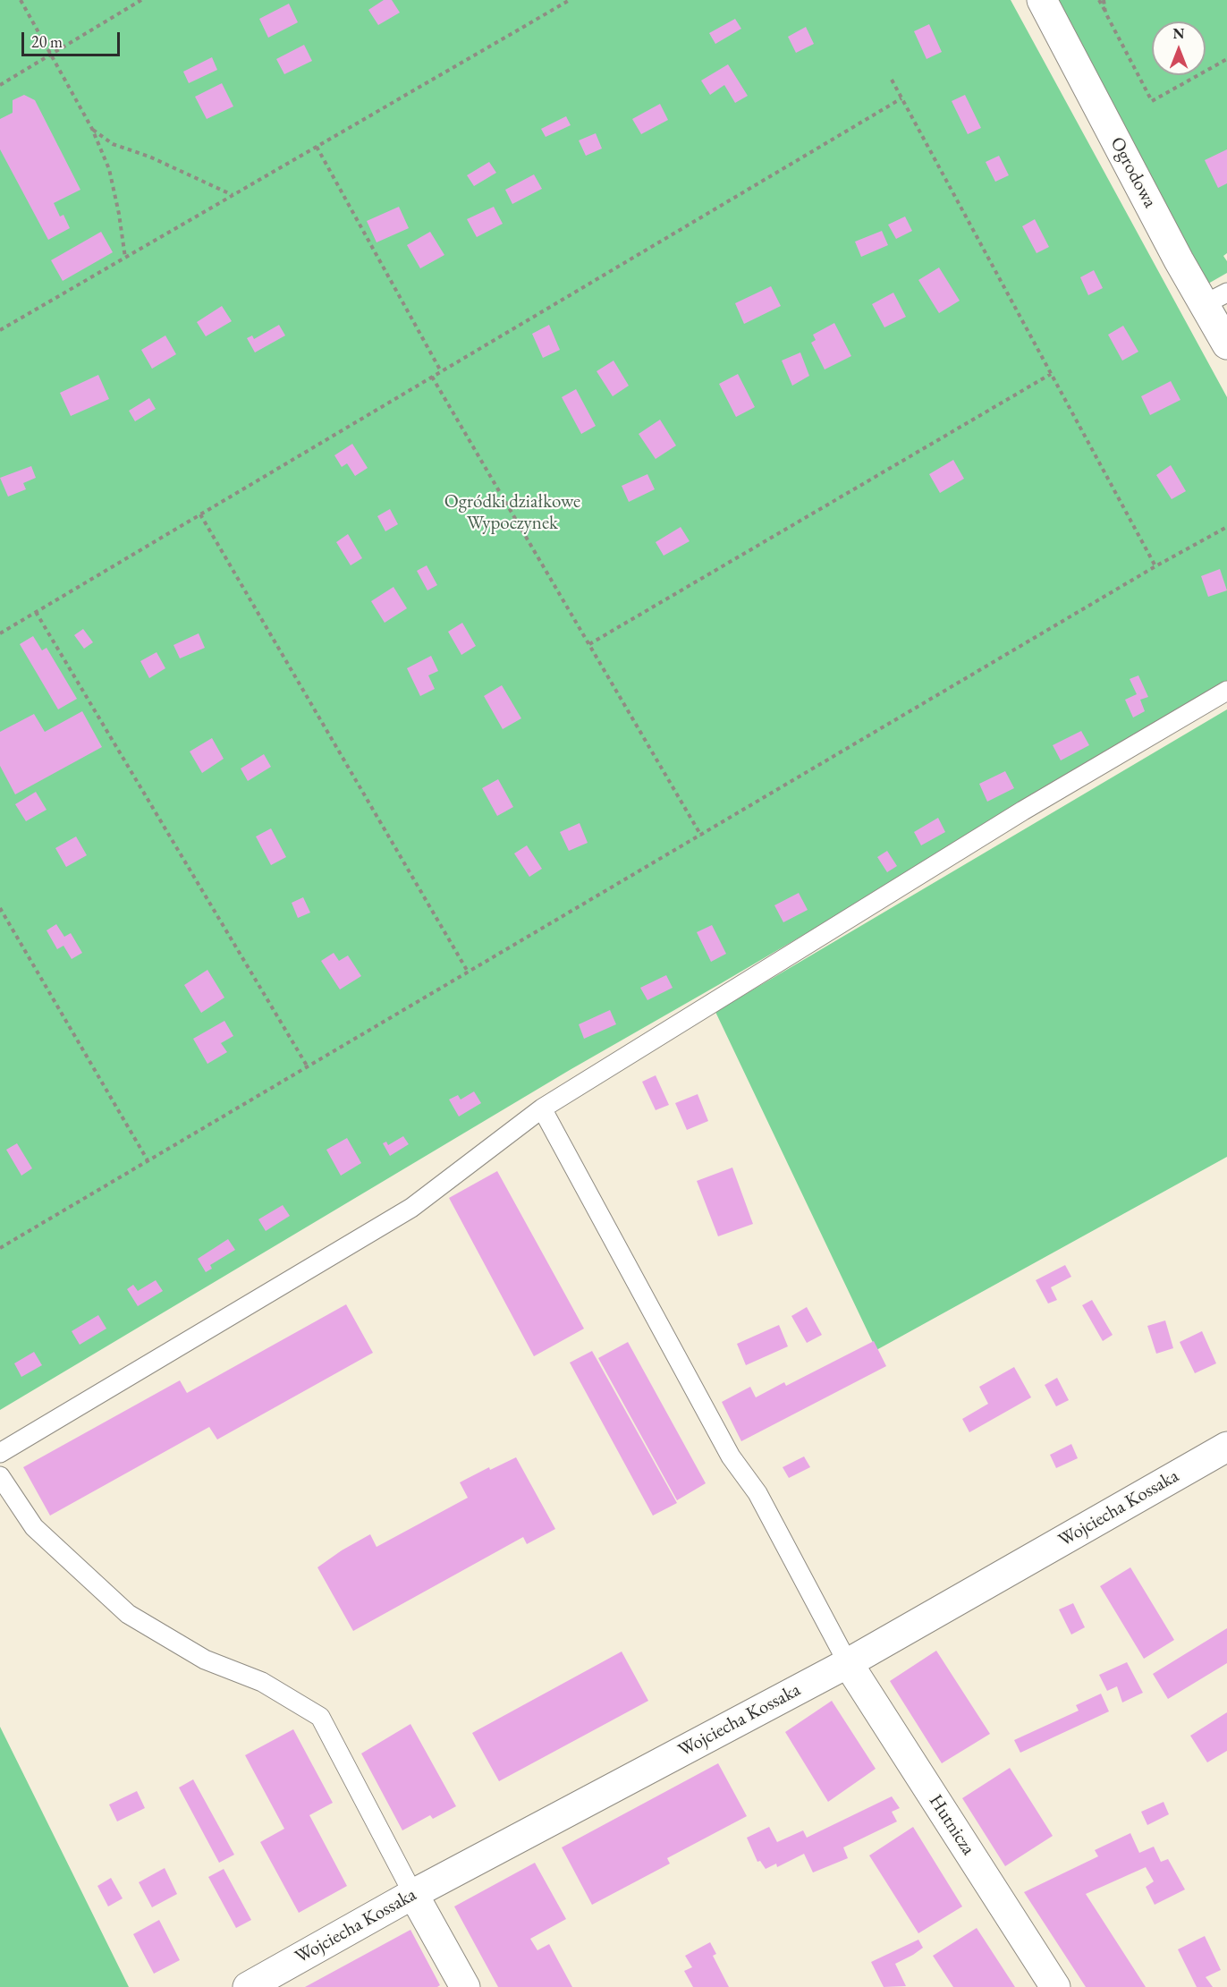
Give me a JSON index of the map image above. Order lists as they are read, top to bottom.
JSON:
{
  "streets": {
    "street": ["Ogrodowa", "Wojciecha Kossaka", "Hutnicza"]
  },
  "crossings": [
    ["Wojciecha Kossaka", "Hutnicza"]
  ],
  "parks": ["Ogródki działkowe Wypoczynek"],
  "scale_bar": "20 m",
  "north": "top"
}
